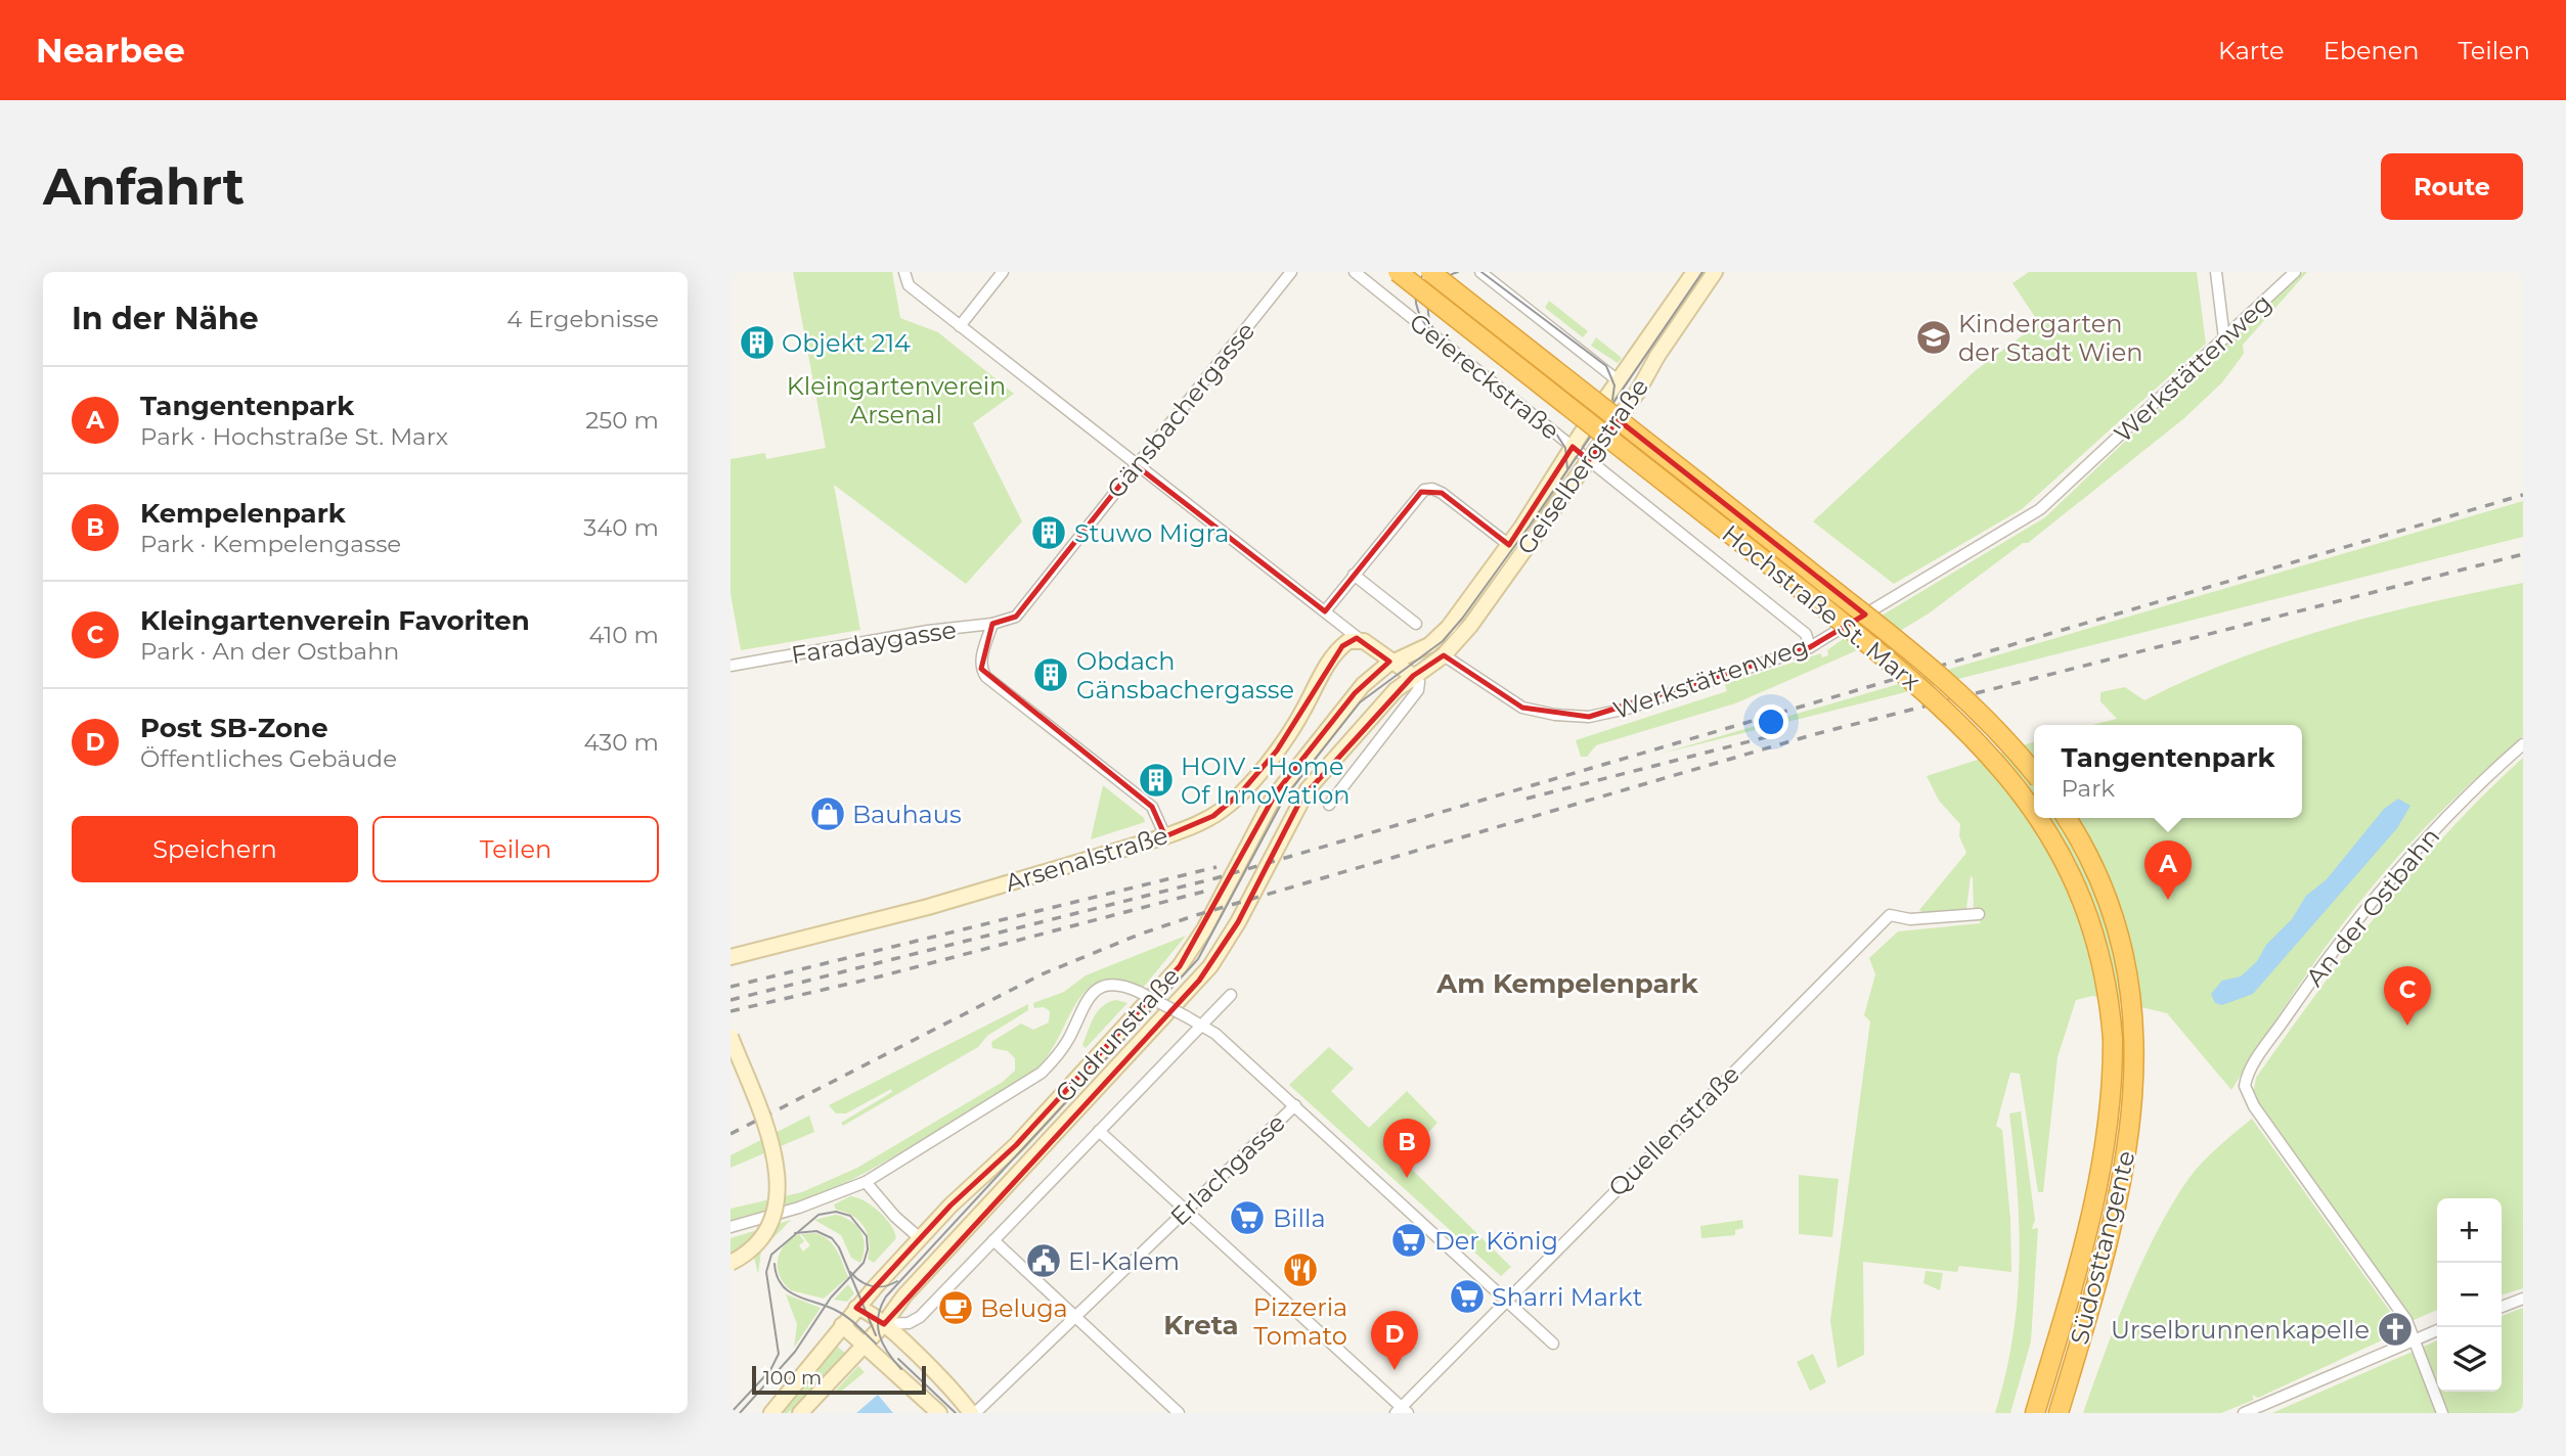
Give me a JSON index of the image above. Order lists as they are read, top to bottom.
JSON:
{
  "streets": {
    "highway": ["Hochstraße St. Marx", "Südosttangente"],
    "main road": ["Geiselbergstraße", "Arsenalstraße", "Gudrunstraße"],
    "street": [
      "Werkstättenweg",
      "Geiereckstraße",
      "Gänsbachergasse",
      "Faradaygasse",
      "An der Ostbahn",
      "Quellenstraße",
      "Erlachgasse"
    ]
  },
  "crossings": [
    ["Werkstättenweg", "Geiereckstraße"],
    ["Werkstättenweg", "Geiselbergstraße"],
    ["Werkstättenweg", "Gudrunstraße"],
    ["Geiereckstraße", "Geiselbergstraße"],
    ["Gänsbachergasse", "Faradaygasse"],
    ["Geiselbergstraße", "Gudrunstraße"],
    ["Hochstraße St. Marx", "Südosttangente"]
  ],
  "districts": ["Am Kempelenpark", "Kreta"],
  "parks": ["Kleingartenverein Arsenal"],
  "places": {
    "school or university": ["Kindergarten der Stadt Wien"],
    "building": [
      "Objekt 214",
      "Stuwo Migra",
      "Obdach Gänsbachergasse",
      "HOIV - Home Of InnoVation"
    ],
    "shop": ["Bauhaus"],
    "supermarket": ["Billa", "Der König", "Sharri Markt"],
    "public building": ["El-Kalem"],
    "restaurant": ["Pizzeria Tomato"],
    "cafe": ["Beluga"],
    "church": ["Urselbrunnenkapelle"]
  },
  "scale_bar": "100 m",
  "page": {
    "header": "Nearbee",
    "nav": ["Karte", "Ebenen", "Teilen"],
    "buttons": [
      "Route",
      ["Speichern", "Teilen"]
    ],
    "title": "Anfahrt",
    "heading": ["In der Nähe", "4 Ergebnisse"],
    "list": [
      {
        "mark": "A",
        "name": "Tangentenpark",
        "note": "Park · Hochstraße St. Marx",
        "value": "250 m"
      },
      {
        "mark": "B",
        "name": "Kempelenpark",
        "note": "Park · Kempelengasse",
        "value": "340 m"
      },
      {
        "mark": "C",
        "name": "Kleingartenverein Favoriten",
        "note": "Park · An der Ostbahn",
        "value": "410 m"
      },
      {
        "mark": "D",
        "name": "Post SB-Zone",
        "note": "Öffentliches Gebäude",
        "value": "430 m"
      }
    ],
    "popup": ["Tangentenpark", "Park"],
    "pins": [
      "A",
      "C",
      "B",
      "D"
    ],
    "map_buttons": ["+", "−"],
    "scale": "100 m"
  }
}
